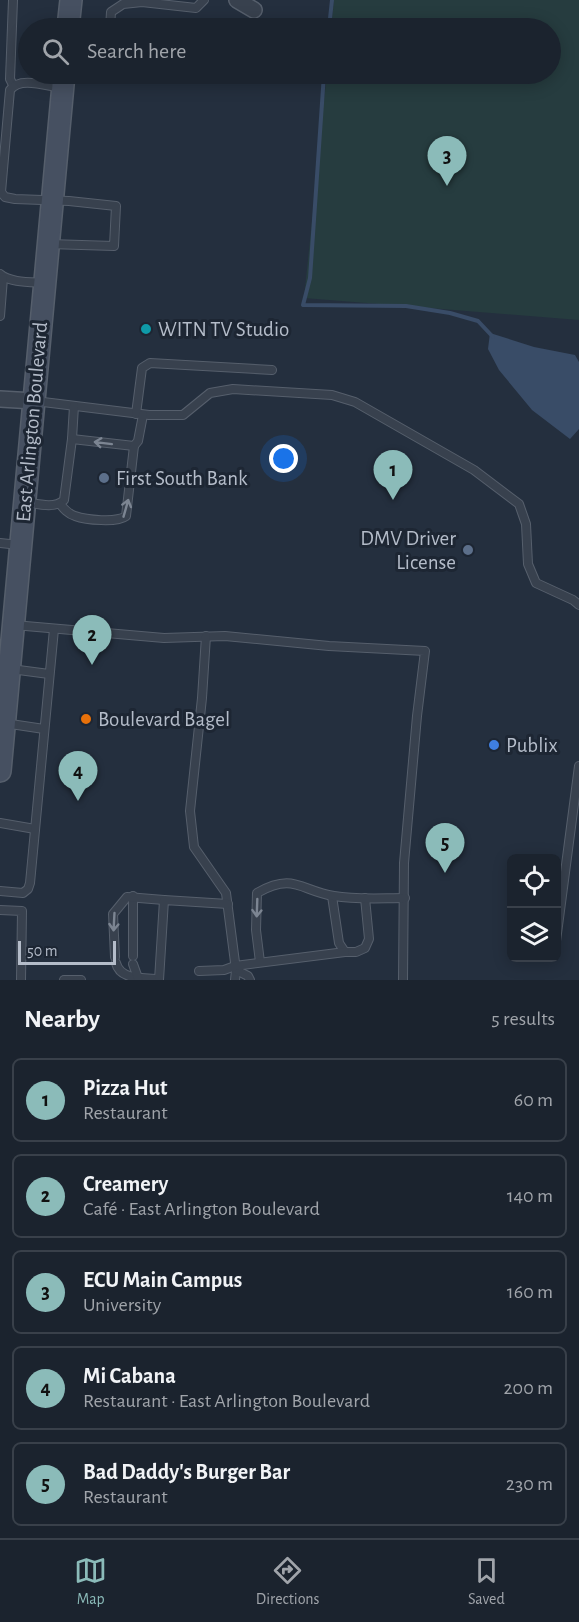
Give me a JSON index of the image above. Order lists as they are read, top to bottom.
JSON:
{
  "streets": {
    "main road": ["East Arlington Boulevard"]
  },
  "places": [
    "WITN TV Studio",
    "First South Bank",
    "DMV Driver License",
    "Boulevard Bagel",
    "Publix"
  ],
  "scale_bar": "50 m",
  "page": {
    "search": "Search here",
    "pins": [
      "3",
      "1",
      "2",
      "4",
      "5"
    ],
    "scale": "50 m",
    "heading": ["Nearby", "5 results"],
    "list": [
      {
        "mark": "1",
        "name": "Pizza Hut",
        "note": "Restaurant",
        "value": "60 m"
      },
      {
        "mark": "2",
        "name": "Creamery",
        "note": "Café · East Arlington Boulevard",
        "value": "140 m"
      },
      {
        "mark": "3",
        "name": "ECU Main Campus",
        "note": "University",
        "value": "160 m"
      },
      {
        "mark": "4",
        "name": "Mi Cabana",
        "note": "Restaurant · East Arlington Boulevard",
        "value": "200 m"
      },
      {
        "mark": "5",
        "name": "Bad Daddy's Burger Bar",
        "note": "Restaurant",
        "value": "230 m"
      }
    ],
    "nav": ["Map", "Directions", "Saved"]
  }
}
